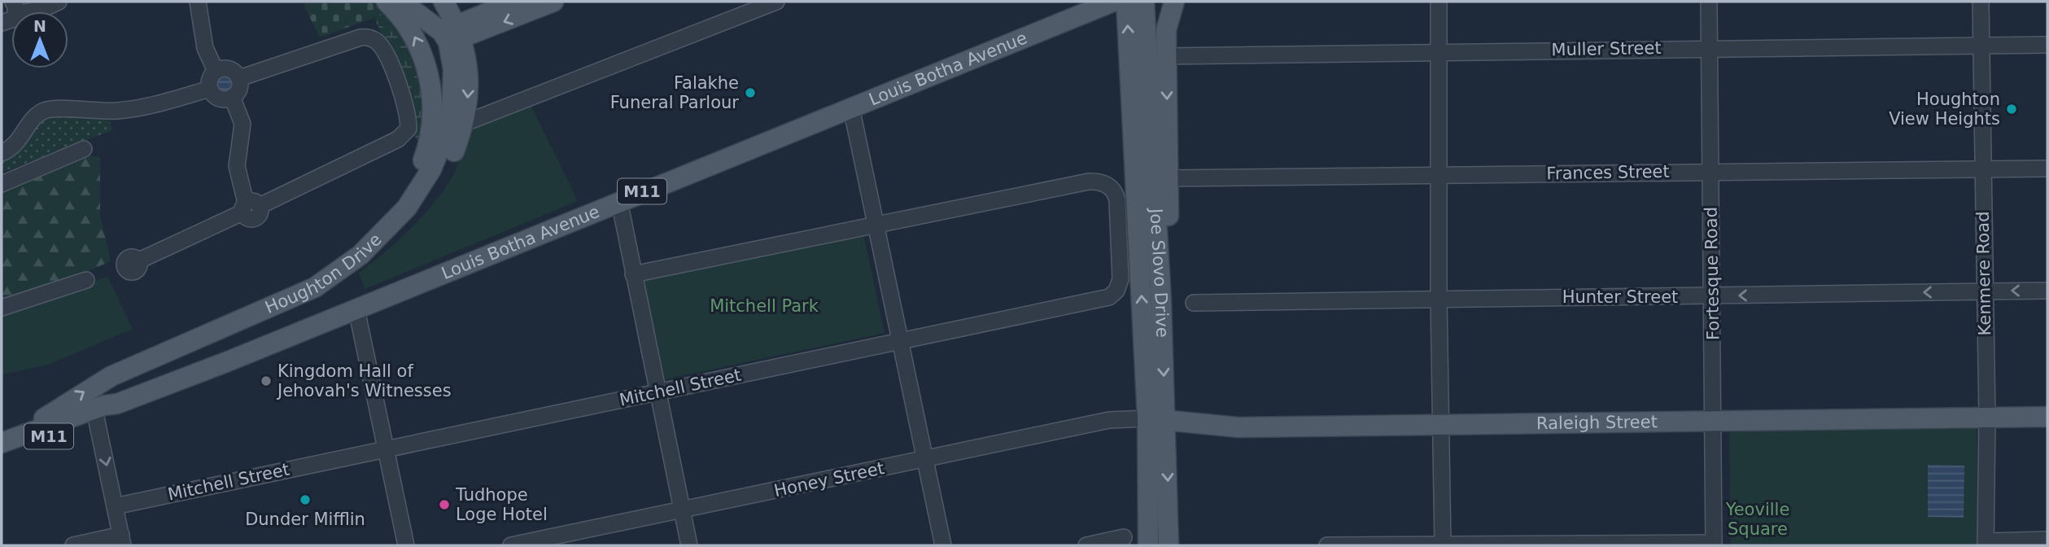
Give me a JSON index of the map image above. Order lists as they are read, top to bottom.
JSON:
{
  "streets": {
    "main road": [
      "Louis Botha Avenue",
      "M11",
      "Houghton Drive",
      "Joe Slovo Drive",
      "Raleigh Street"
    ],
    "street": [
      "Muller Street",
      "Frances Street",
      "Fortesque Road",
      "Kenmere Road",
      "Hunter Street",
      "Mitchell Street",
      "Honey Street"
    ]
  },
  "crossings": [
    ["Muller Street", "Fortesque Road"],
    ["Muller Street", "Kenmere Road"],
    ["Louis Botha Avenue", "Houghton Drive"],
    ["Frances Street", "Fortesque Road"],
    ["Frances Street", "Kenmere Road"],
    ["Joe Slovo Drive", "Raleigh Street"],
    ["Joe Slovo Drive", "Honey Street"],
    ["Fortesque Road", "Hunter Street"],
    ["Fortesque Road", "Raleigh Street"],
    ["Kenmere Road", "Hunter Street"],
    ["Kenmere Road", "Raleigh Street"],
    ["Raleigh Street", "Honey Street"]
  ],
  "one_way": ["Hunter Street"],
  "parks": ["Mitchell Park", "Yeoville Square"],
  "places": [
    "Falakhe Funeral Parlour",
    "Houghton View Heights",
    "Kingdom Hall of Jehovah's Witnesses",
    "Dunder Mifflin",
    "Tudhope Loge Hotel"
  ],
  "north": "top"
}
